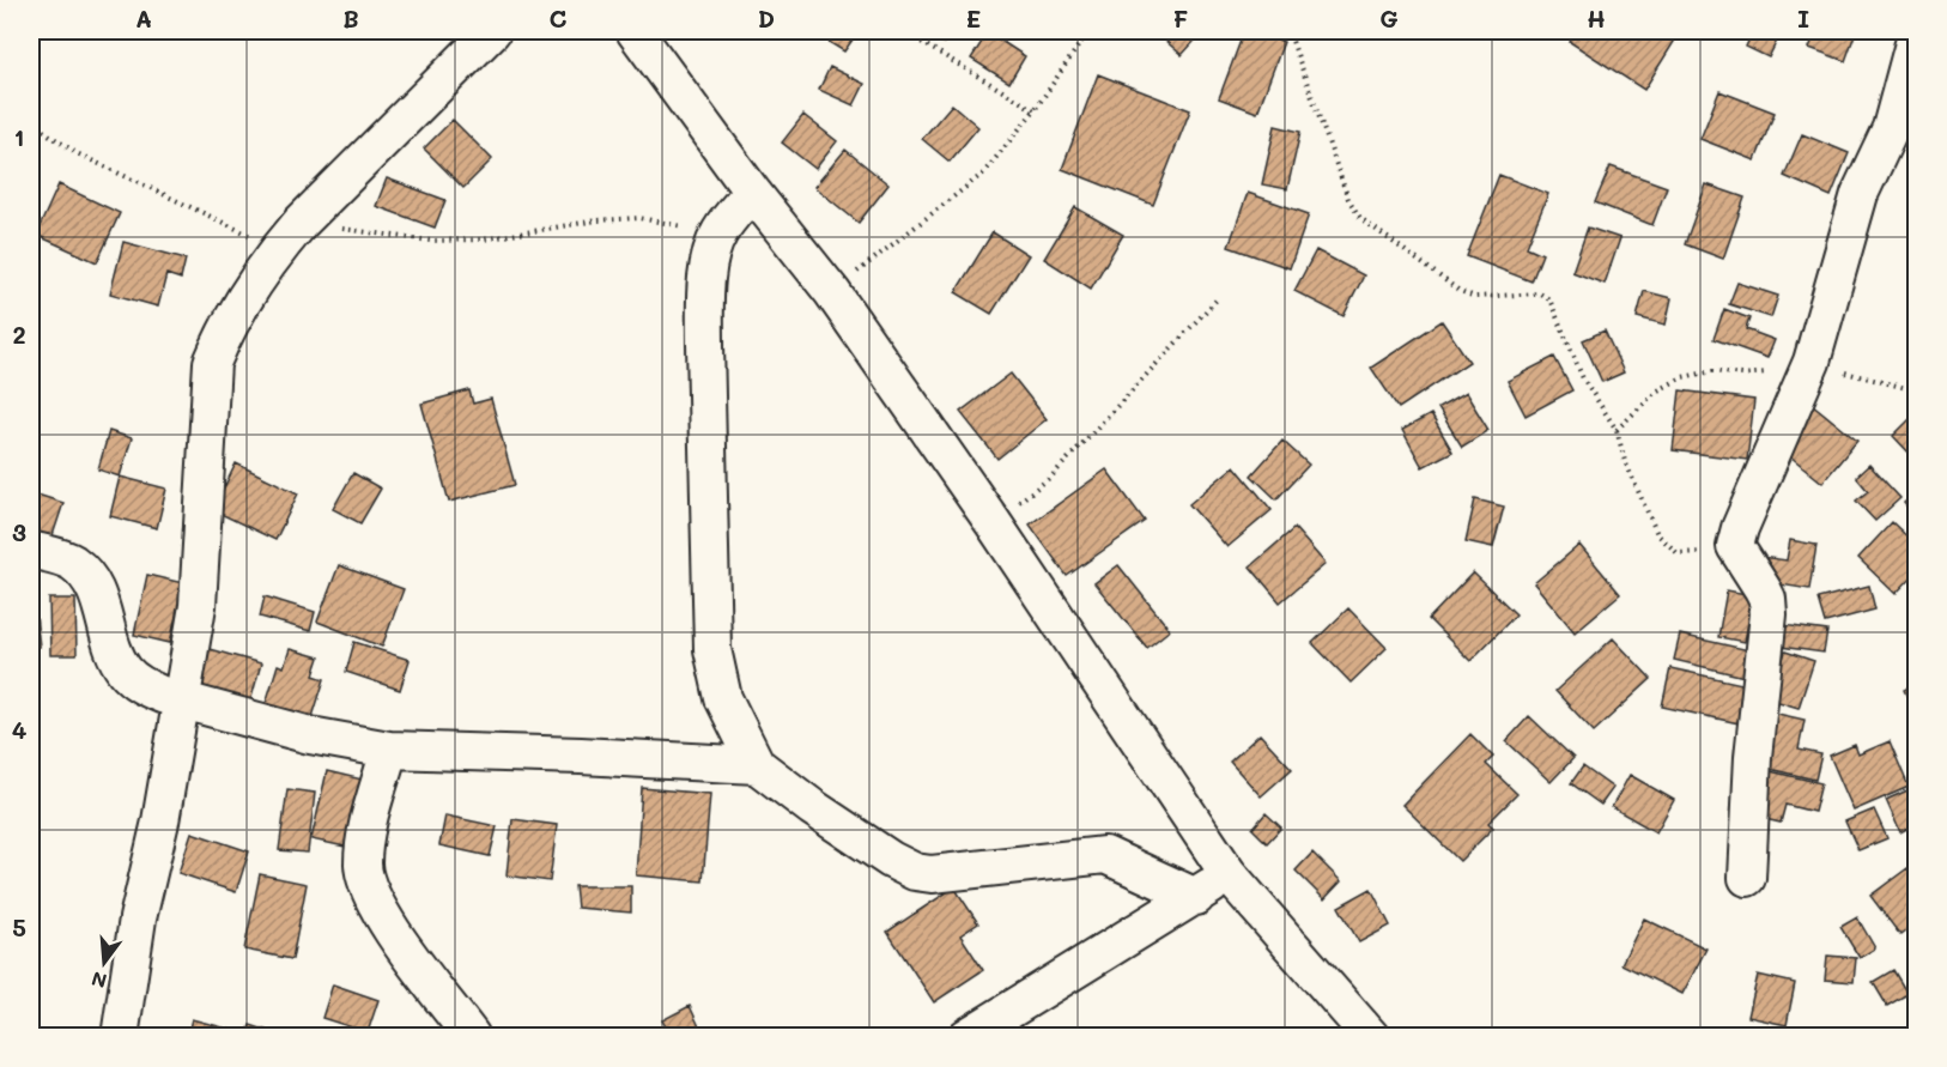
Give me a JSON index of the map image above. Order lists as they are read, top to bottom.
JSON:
{
  "north": "bottom",
  "grid": {
    "columns": [
      "A",
      "B",
      "C",
      "D",
      "E",
      "F",
      "G",
      "H",
      "I"
    ],
    "rows": [
      "1",
      "2",
      "3",
      "4",
      "5"
    ]
  }
}
